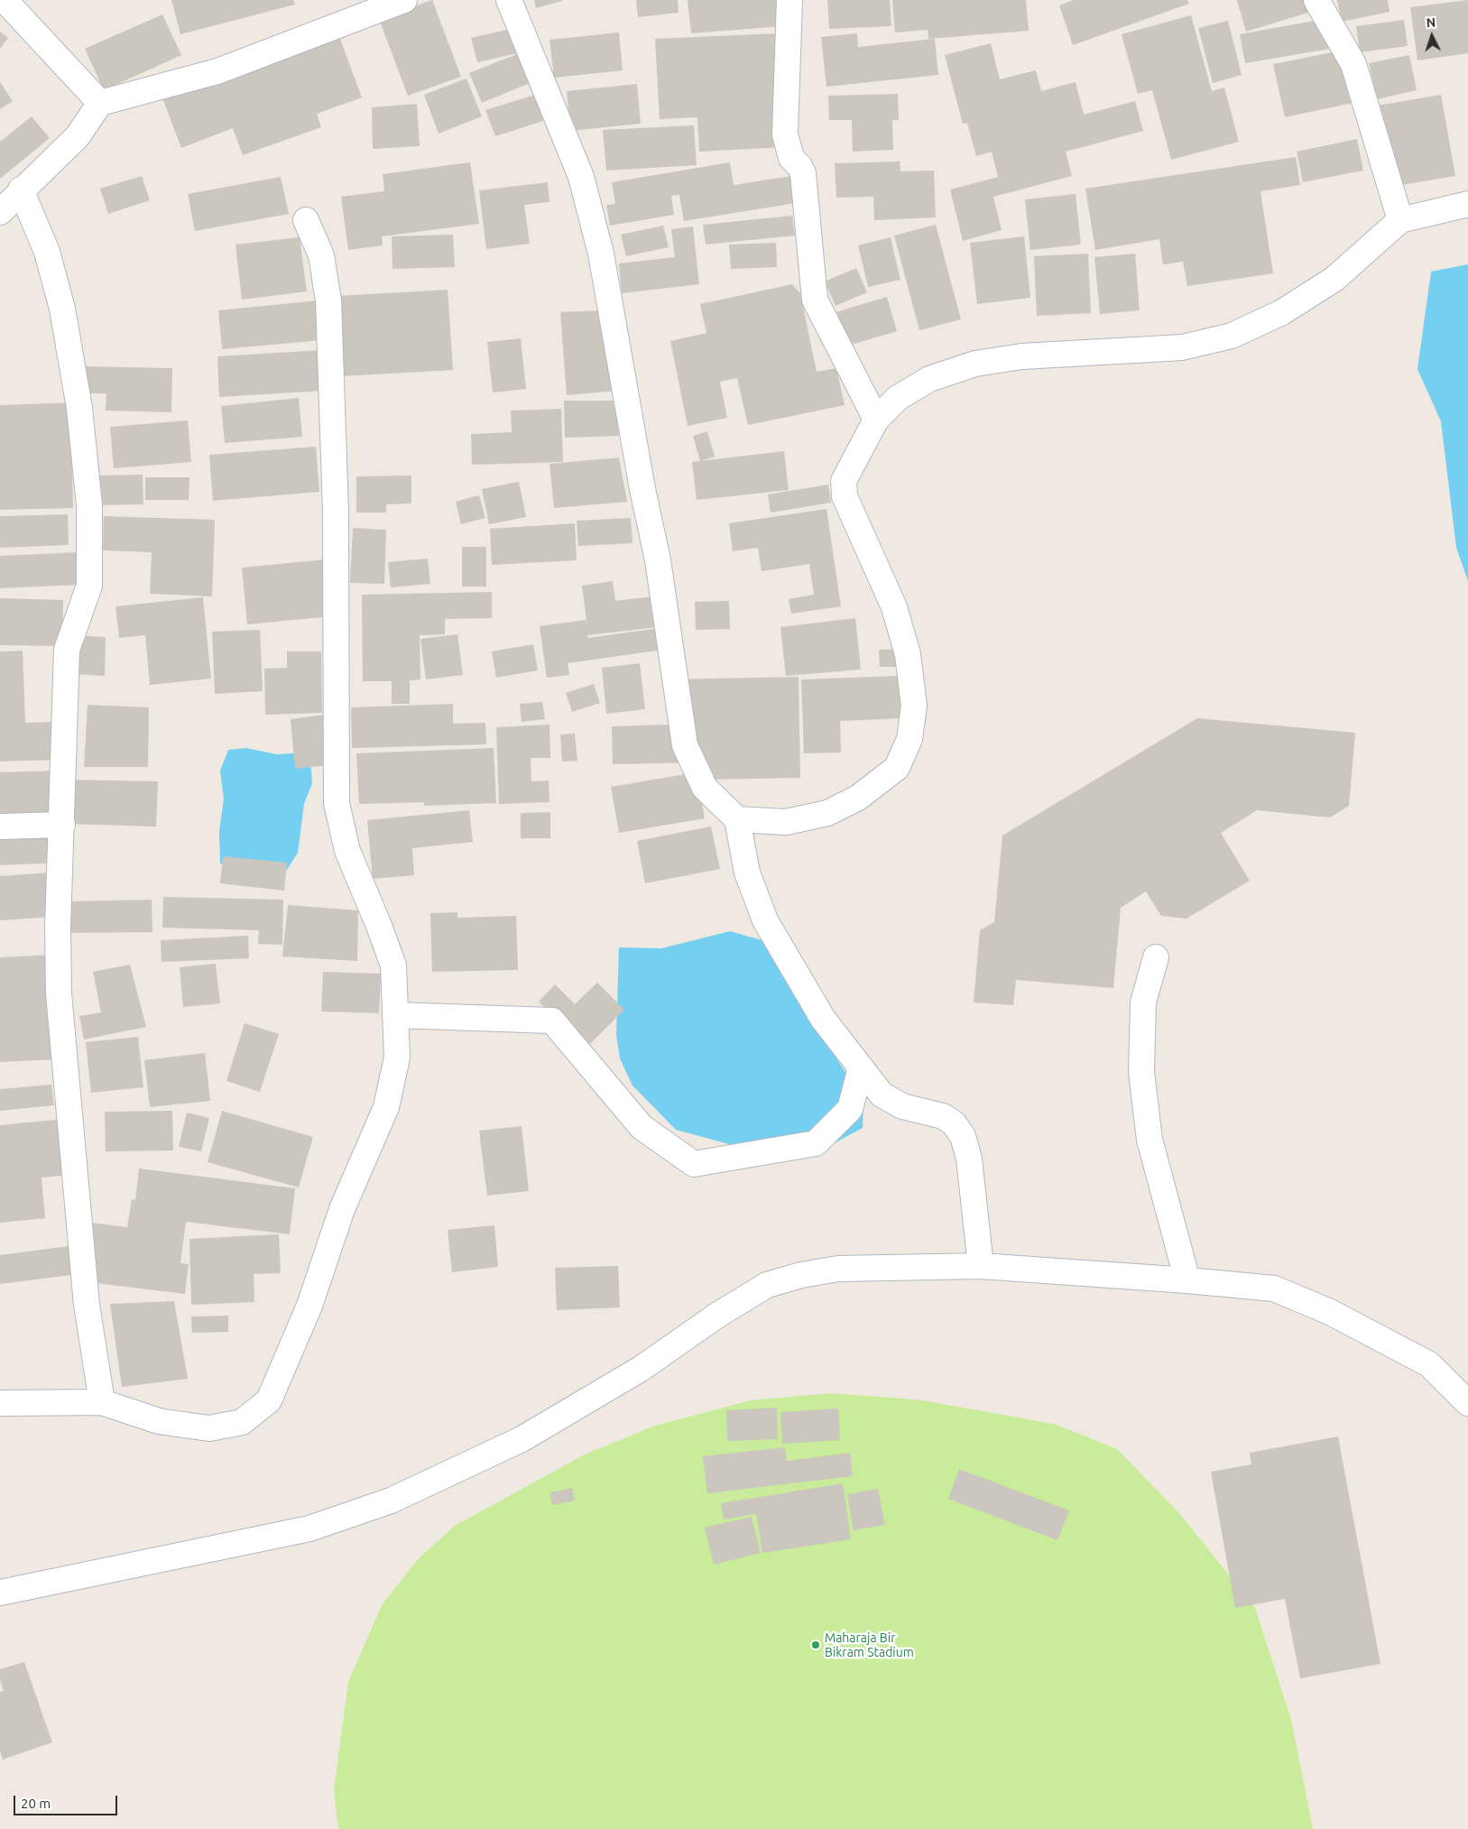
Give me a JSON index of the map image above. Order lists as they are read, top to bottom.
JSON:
{
  "places": ["Maharaja Bir Bikram Stadium"],
  "scale_bar": "20 m",
  "north": "top"
}
